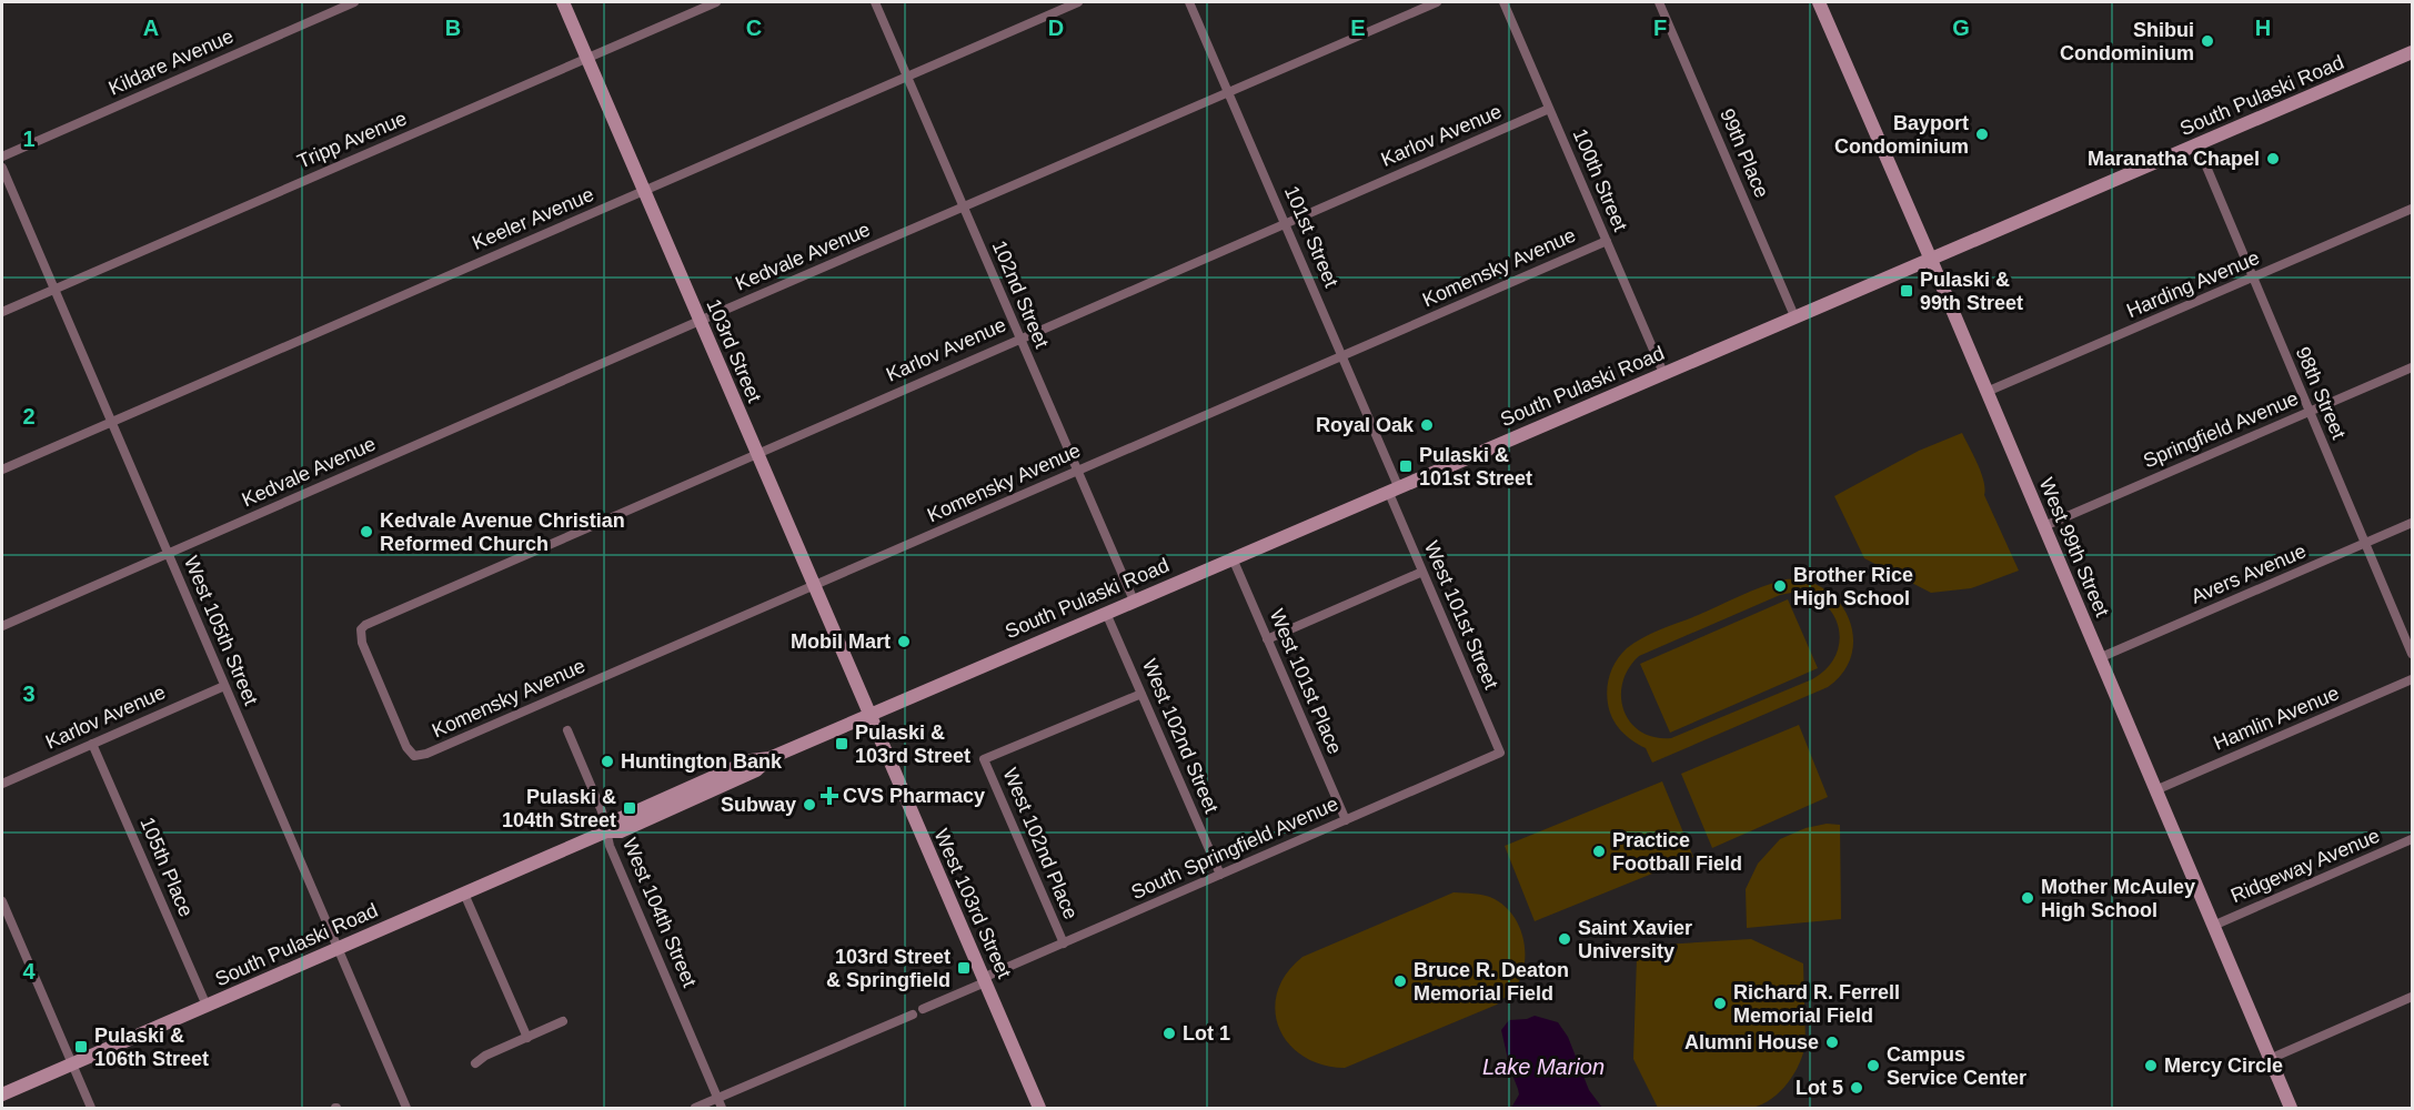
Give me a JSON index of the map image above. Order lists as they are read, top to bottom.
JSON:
{
  "streets": {
    "main road": [
      "South Pulaski Road",
      "103rd Street",
      "West 99th Street",
      "West 103rd Street"
    ],
    "street": [
      "Kildare Avenue",
      "Karlov Avenue",
      "Tripp Avenue",
      "99th Place",
      "100th Street",
      "Keeler Avenue",
      "101st Street",
      "Kedvale Avenue",
      "Komensky Avenue",
      "Harding Avenue",
      "102nd Street",
      "98th Street",
      "Springfield Avenue",
      "Avers Avenue",
      "West 101st Street",
      "West 105th Street",
      "West 101st Place",
      "Hamlin Avenue",
      "West 102nd Street",
      "West 102nd Place",
      "South Springfield Avenue",
      "Ridgeway Avenue",
      "105th Place",
      "West 104th Street"
    ]
  },
  "crossings": [
    ["South Pulaski Road", "99th Place"],
    ["South Pulaski Road", "100th Street"],
    ["South Pulaski Road", "101st Street"],
    ["South Pulaski Road", "102nd Street"],
    ["South Pulaski Road", "103rd Street"],
    ["South Pulaski Road", "98th Street"],
    ["South Pulaski Road", "West 99th Street"],
    ["South Pulaski Road", "West 101st Street"],
    ["South Pulaski Road", "West 105th Street"],
    ["South Pulaski Road", "West 101st Place"],
    ["South Pulaski Road", "West 102nd Street"],
    ["South Pulaski Road", "105th Place"],
    ["South Pulaski Road", "West 103rd Street"],
    ["South Pulaski Road", "West 104th Street"],
    ["Karlov Avenue", "100th Street"],
    ["Karlov Avenue", "101st Street"],
    ["Karlov Avenue", "Komensky Avenue"],
    ["Karlov Avenue", "102nd Street"],
    ["Karlov Avenue", "103rd Street"],
    ["Karlov Avenue", "West 105th Street"],
    ["Karlov Avenue", "105th Place"],
    ["Tripp Avenue", "103rd Street"],
    ["Tripp Avenue", "West 105th Street"],
    ["100th Street", "Komensky Avenue"],
    ["Keeler Avenue", "102nd Street"],
    ["Keeler Avenue", "103rd Street"],
    ["Keeler Avenue", "West 105th Street"],
    ["101st Street", "Kedvale Avenue"],
    ["101st Street", "Komensky Avenue"],
    ["101st Street", "West 101st Street"],
    ["Kedvale Avenue", "102nd Street"],
    ["Kedvale Avenue", "103rd Street"],
    ["Kedvale Avenue", "West 105th Street"],
    ["Komensky Avenue", "102nd Street"],
    ["Komensky Avenue", "103rd Street"],
    ["Harding Avenue", "98th Street"],
    ["Harding Avenue", "West 99th Street"],
    ["103rd Street", "West 103rd Street"],
    ["98th Street", "Springfield Avenue"],
    ["98th Street", "Avers Avenue"],
    ["Springfield Avenue", "West 99th Street"],
    ["West 99th Street", "Avers Avenue"],
    ["West 99th Street", "Hamlin Avenue"],
    ["West 99th Street", "Ridgeway Avenue"],
    ["West 101st Street", "South Springfield Avenue"],
    ["West 101st Place", "South Springfield Avenue"],
    ["West 102nd Street", "West 102nd Place"],
    ["West 102nd Street", "South Springfield Avenue"],
    ["West 102nd Place", "South Springfield Avenue"],
    ["South Springfield Avenue", "West 103rd Street"]
  ],
  "water": ["Lake Marion"],
  "places": {
    "other": [
      "Shibui Condominium",
      "Bayport Condominium",
      "Maranatha Chapel",
      "Royal Oak",
      "Kedvale Avenue Christian Reformed Church",
      "Brother Rice High School",
      "Mobil Mart",
      "Huntington Bank",
      "Subway",
      "Practice Football Field",
      "Mother McAuley High School",
      "Saint Xavier University",
      "Bruce R. Deaton Memorial Field",
      "Richard R. Ferrell Memorial Field",
      "Lot 1",
      "Alumni House",
      "Campus Service Center",
      "Mercy Circle",
      "Lot 5"
    ],
    "transit": [
      "Pulaski & 99th Street",
      "Pulaski & 101st Street",
      "Pulaski & 103rd Street",
      "Pulaski & 104th Street",
      "103rd Street & Springfield",
      "Pulaski & 106th Street"
    ],
    "health": ["CVS Pharmacy"]
  },
  "grid": {
    "columns": [
      "A",
      "B",
      "C",
      "D",
      "E",
      "F",
      "G",
      "H"
    ],
    "rows": [
      "1",
      "2",
      "3",
      "4"
    ]
  }
}
